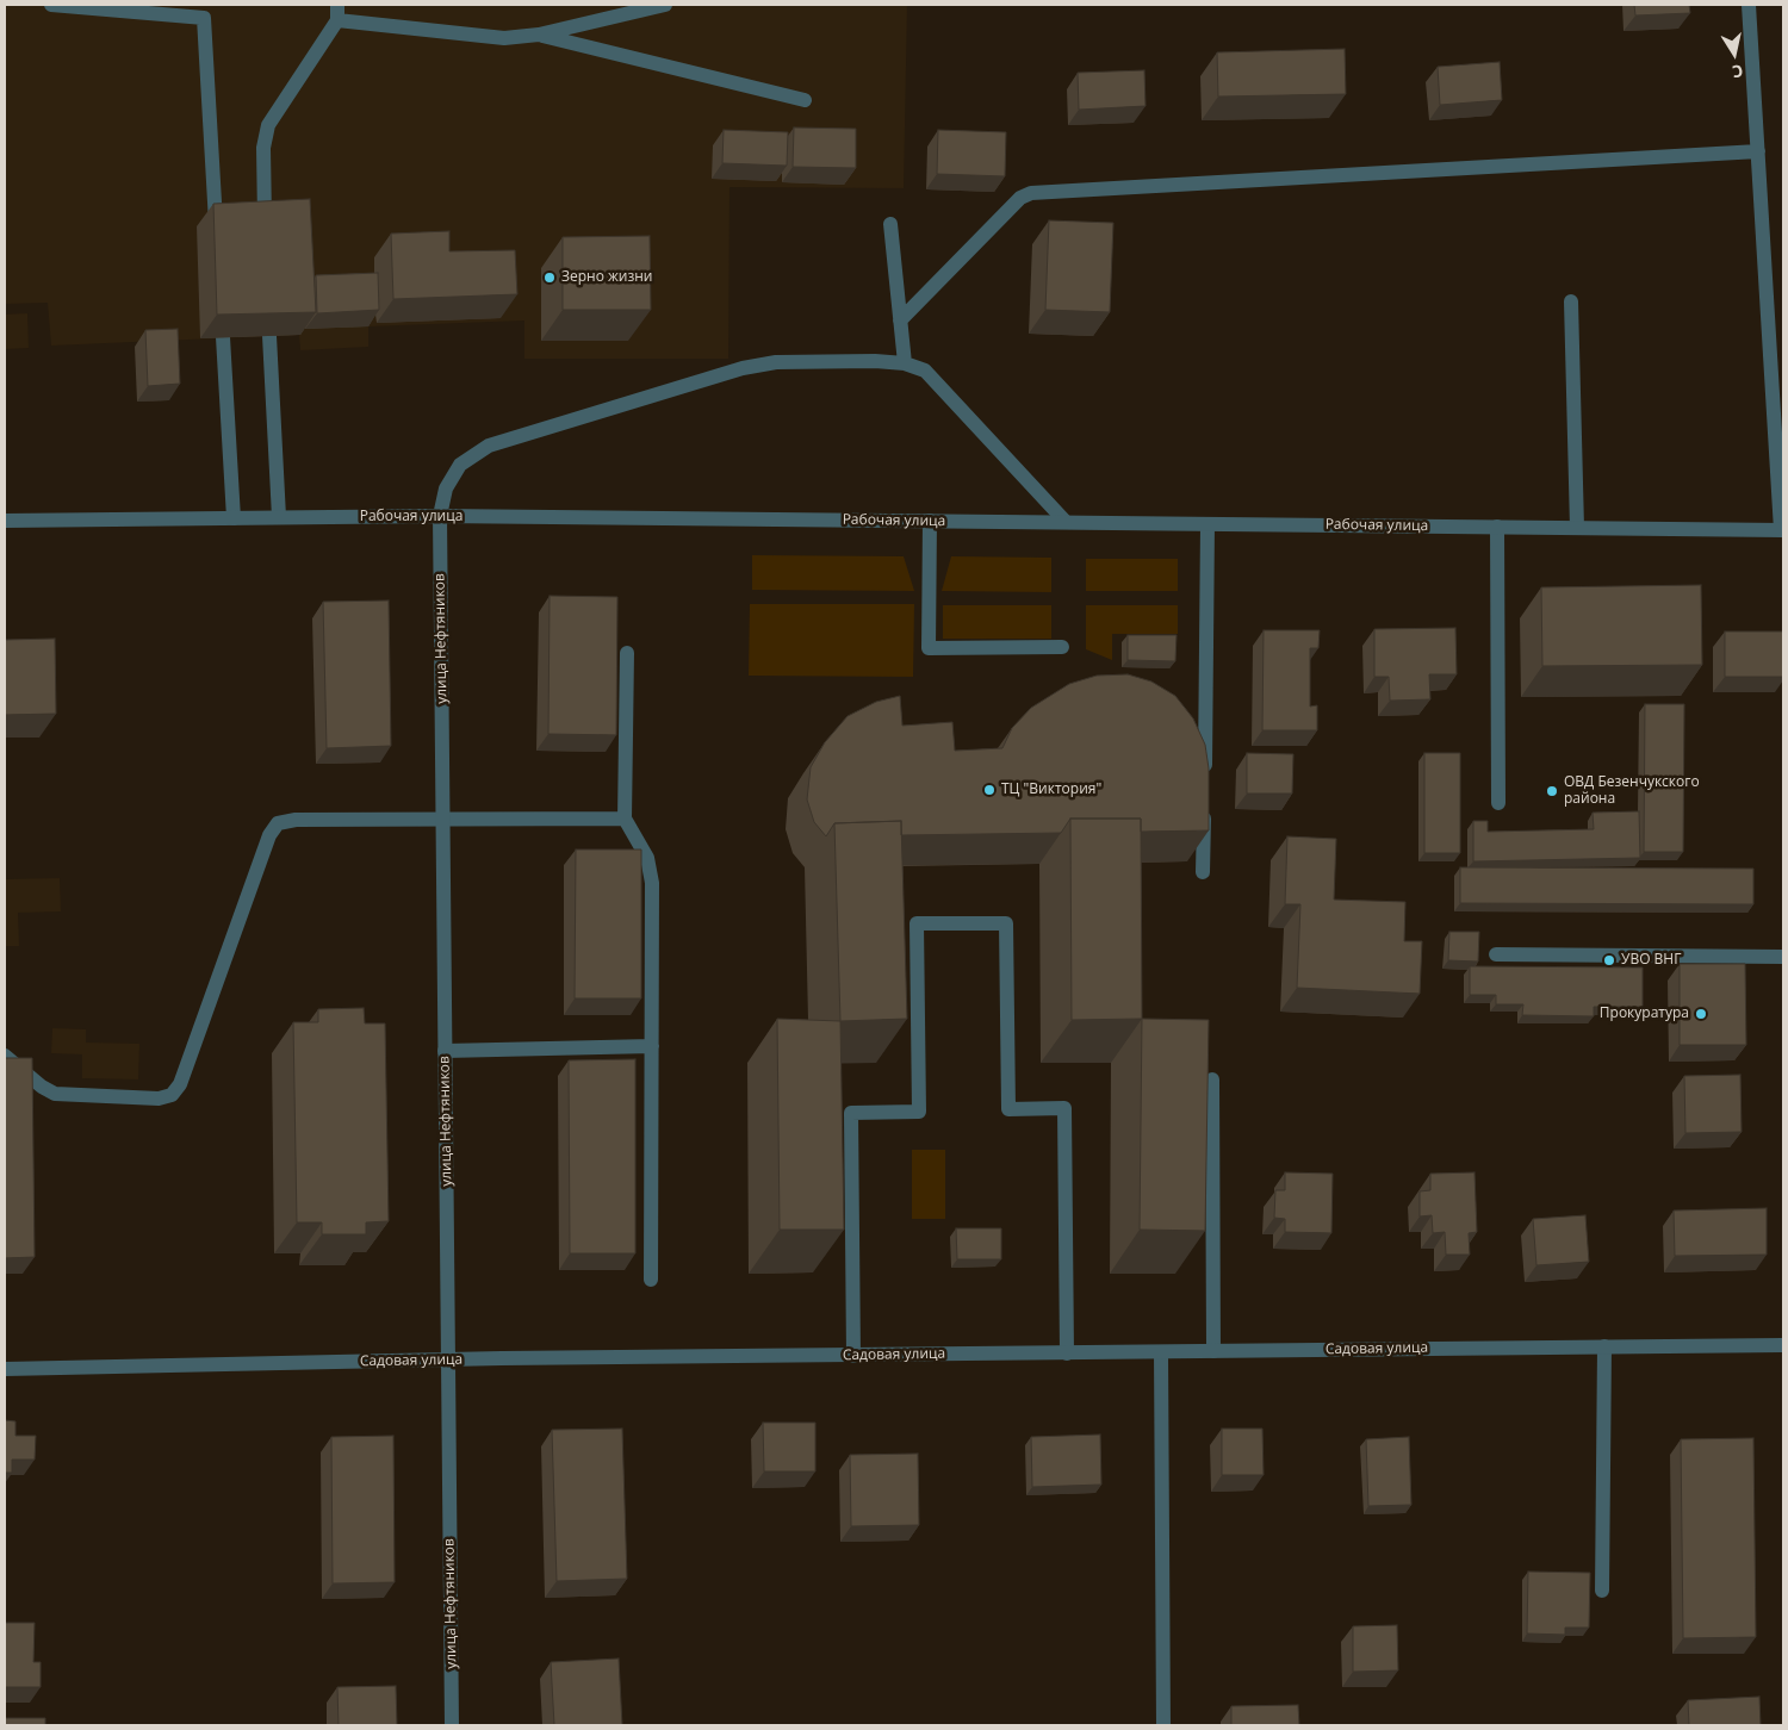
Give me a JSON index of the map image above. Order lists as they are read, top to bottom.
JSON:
{
  "streets": {
    "street": ["Рабочая улица", "улица Нефтяников", "Садовая улица"]
  },
  "crossings": [
    ["Рабочая улица", "улица Нефтяников"],
    ["улица Нефтяников", "Садовая улица"]
  ],
  "places": [
    "Зерно жизни",
    "ТЦ \"Виктория\"",
    "ОВД Безенчукского района",
    "УВО ВНГ",
    "Прокуратура"
  ],
  "north": "bottom"
}
